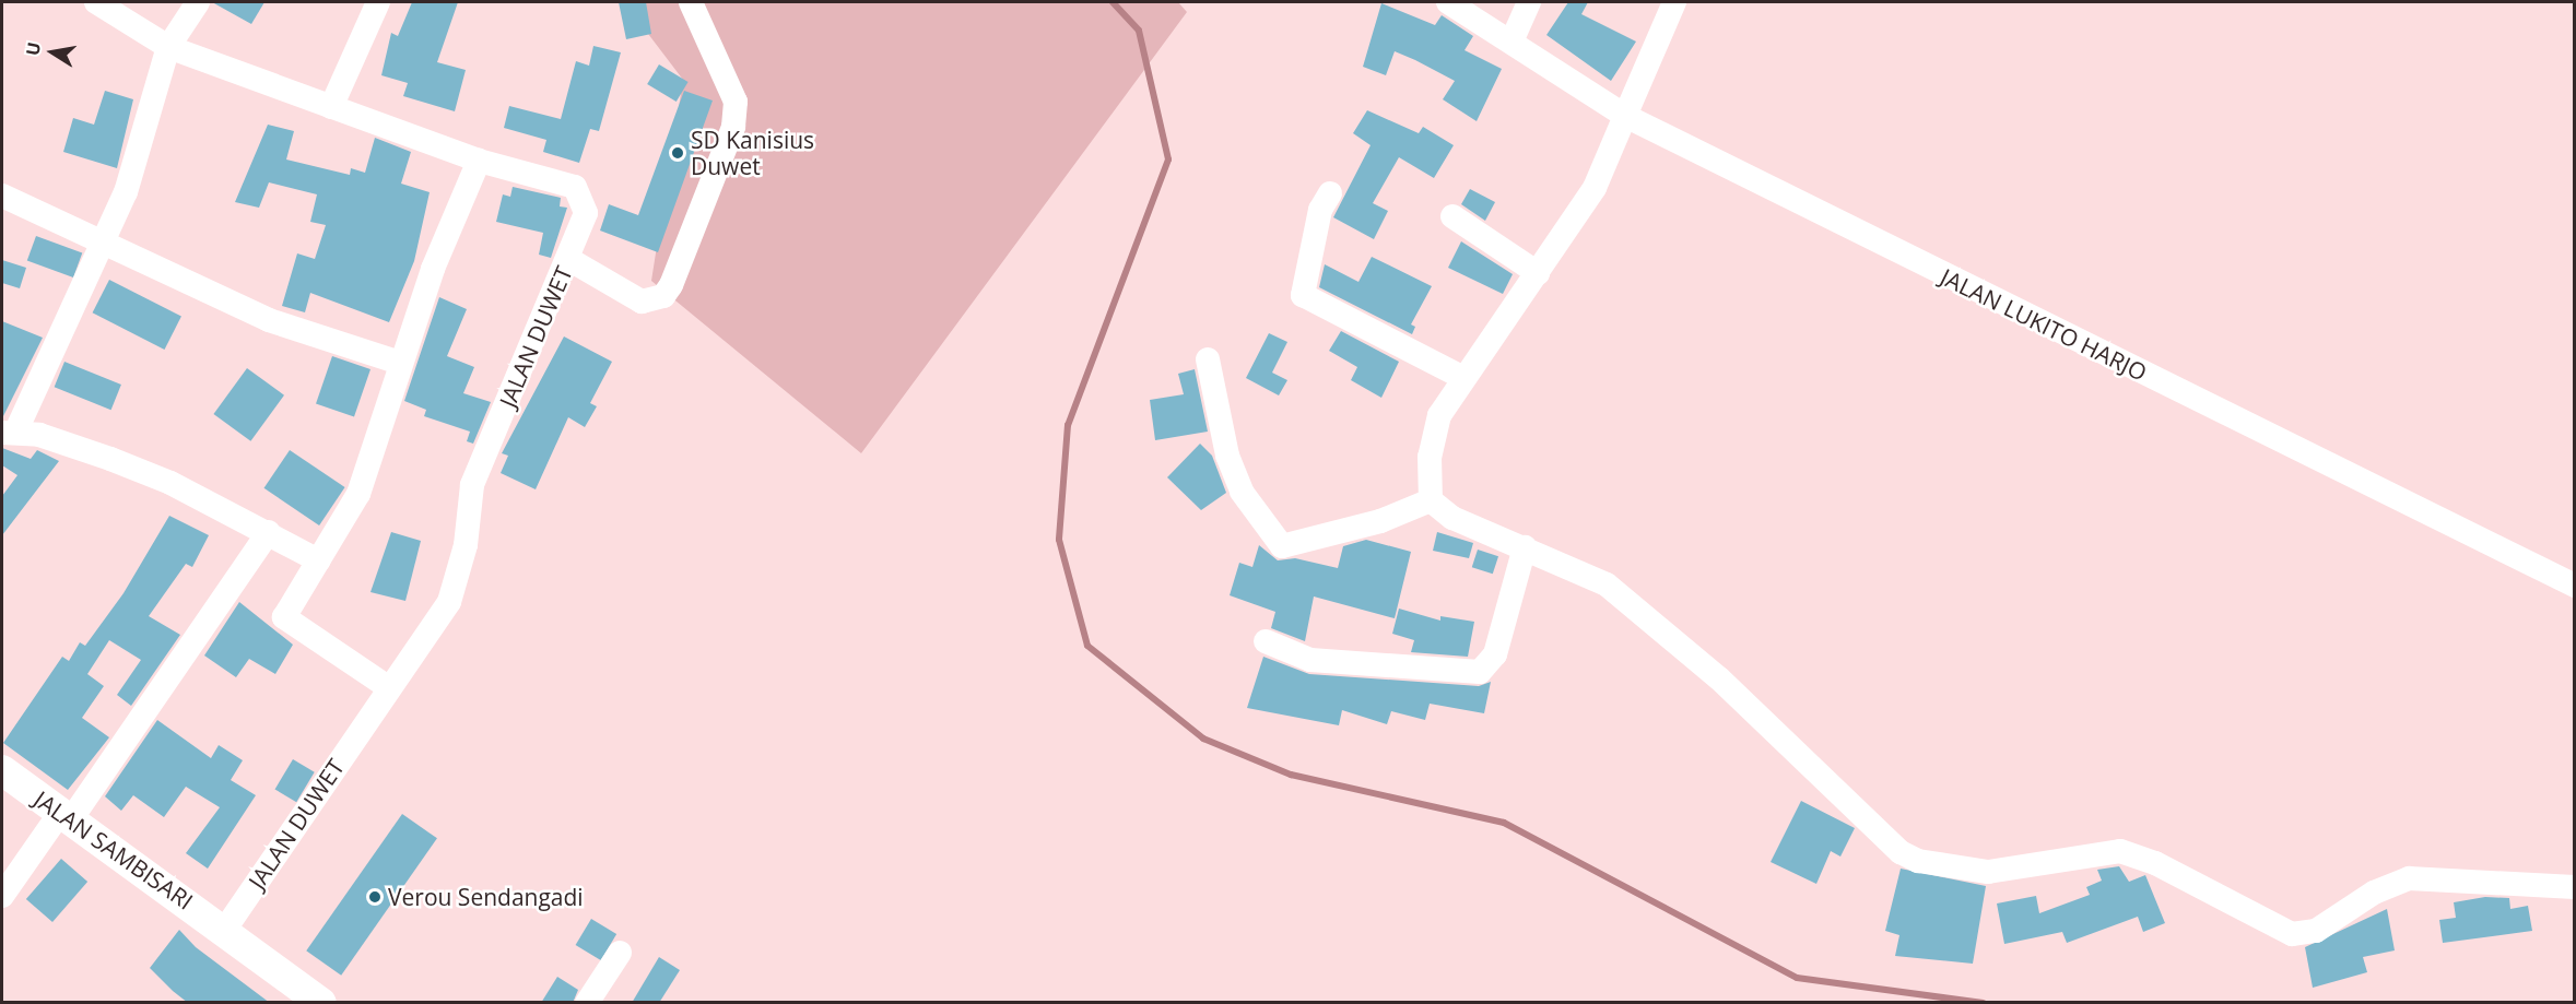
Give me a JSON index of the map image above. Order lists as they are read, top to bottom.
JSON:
{
  "streets": {
    "main road": ["JALAN SAMBISARI"],
    "street": ["JALAN LUKITO HARJO", "JALAN DUWET"]
  },
  "crossings": [
    ["JALAN DUWET", "JALAN SAMBISARI"]
  ],
  "places": ["SD Kanisius Duwet", "Verou Sendangadi"],
  "north": "left"
}
